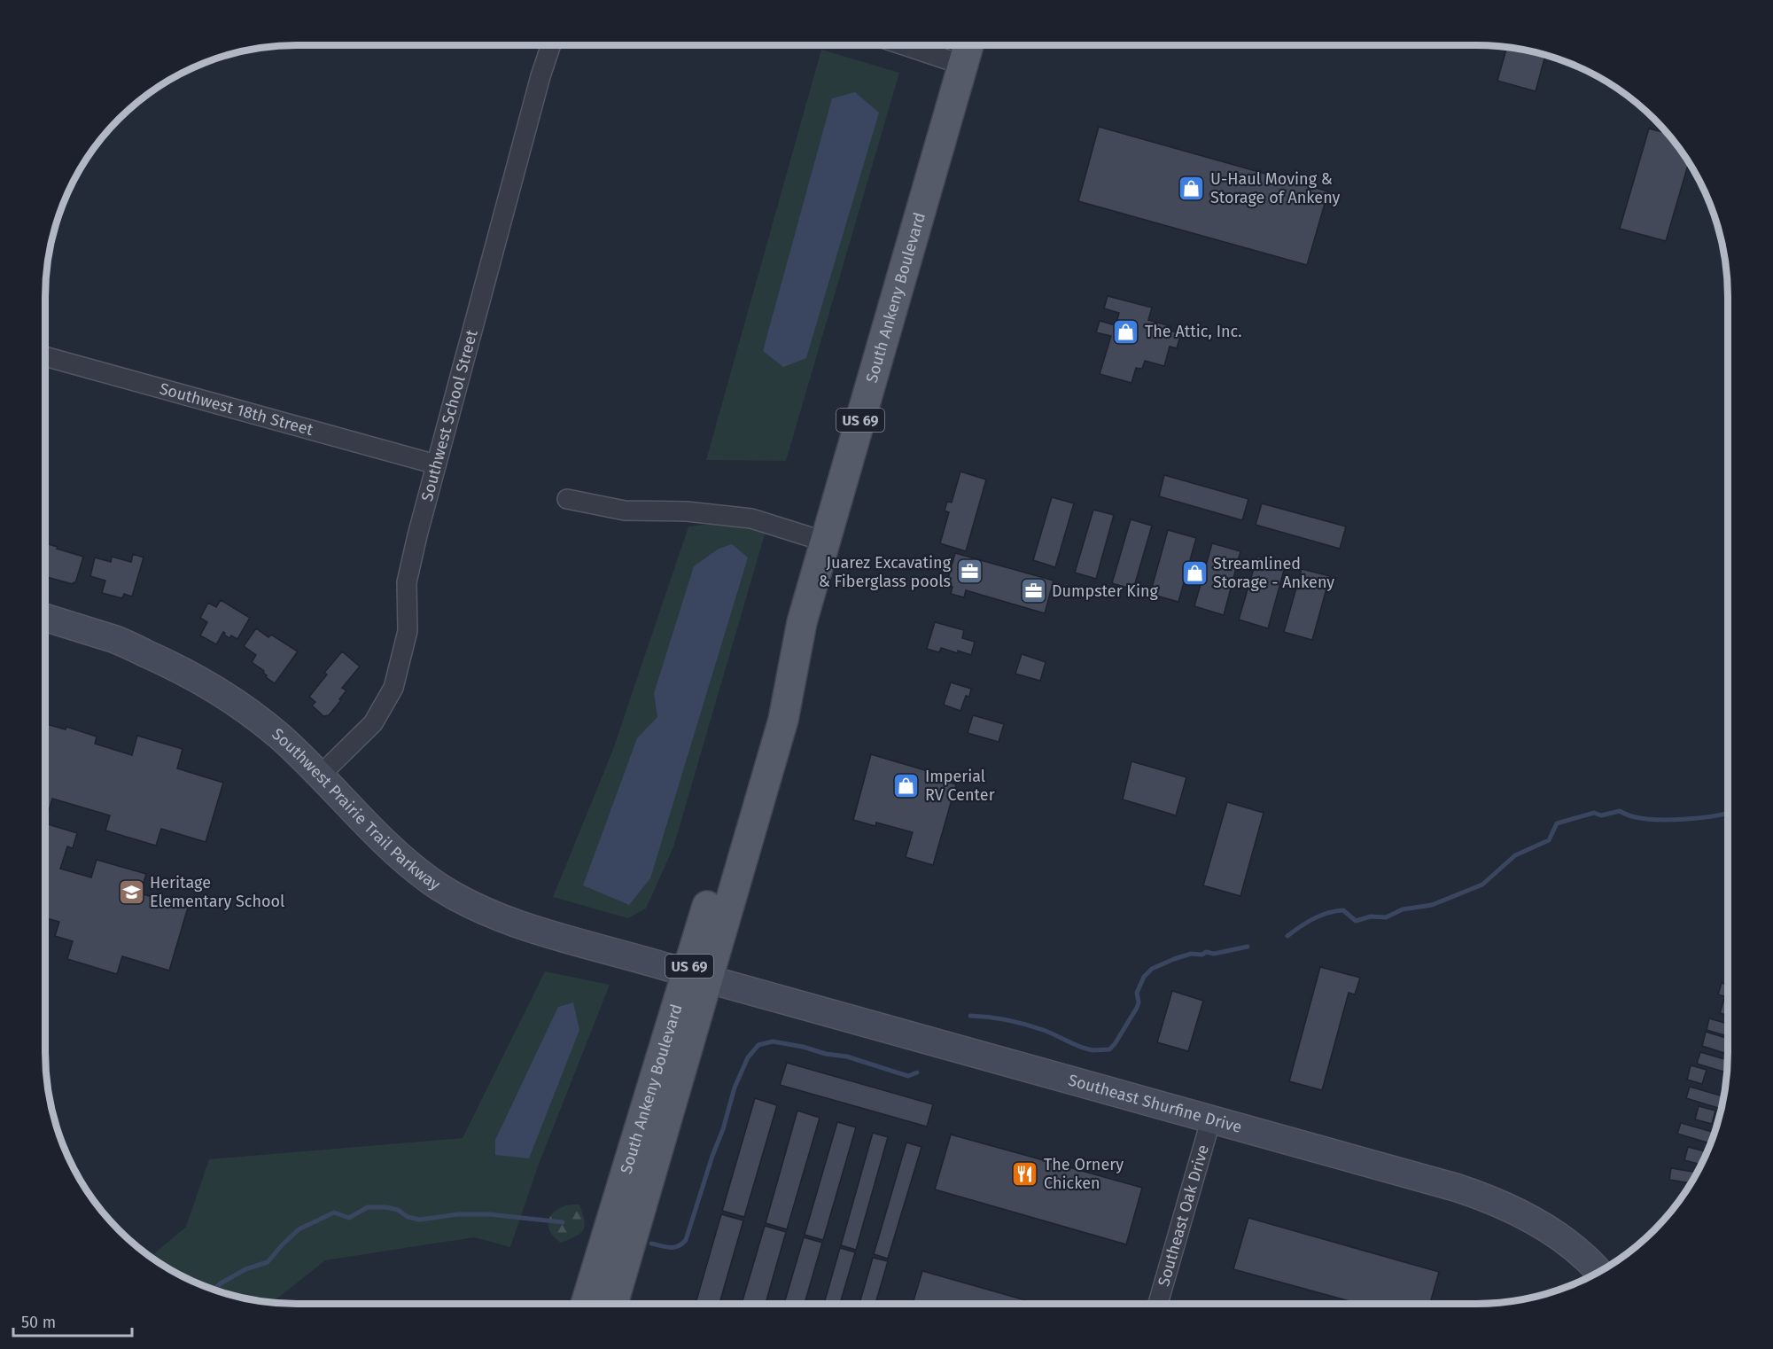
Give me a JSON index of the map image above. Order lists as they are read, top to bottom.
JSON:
{
  "streets": {
    "main road": ["South Ankeny Boulevard", "US 69"],
    "street": [
      "Southwest 18th Street",
      "Southwest School Street",
      "Southwest Prairie Trail Parkway",
      "Southeast Shurfine Drive",
      "Southeast Oak Drive"
    ]
  },
  "crossings": [
    ["South Ankeny Boulevard", "Southwest Prairie Trail Parkway"],
    ["South Ankeny Boulevard", "Southeast Shurfine Drive"],
    ["Southwest 18th Street", "Southwest School Street"],
    ["Southwest School Street", "Southwest Prairie Trail Parkway"],
    ["Southwest Prairie Trail Parkway", "Southeast Shurfine Drive"],
    ["Southeast Shurfine Drive", "Southeast Oak Drive"]
  ],
  "places": {
    "shop": [
      "U-Haul Moving & Storage of Ankeny",
      "The Attic, Inc.",
      "Streamlined Storage - Ankeny",
      "Imperial RV Center"
    ],
    "office": ["Juarez Excavating & Fiberglass pools", "Dumpster King"],
    "school or university": ["Heritage Elementary School"],
    "restaurant": ["The Ornery Chicken"]
  },
  "scale_bar": "50 m"
}
